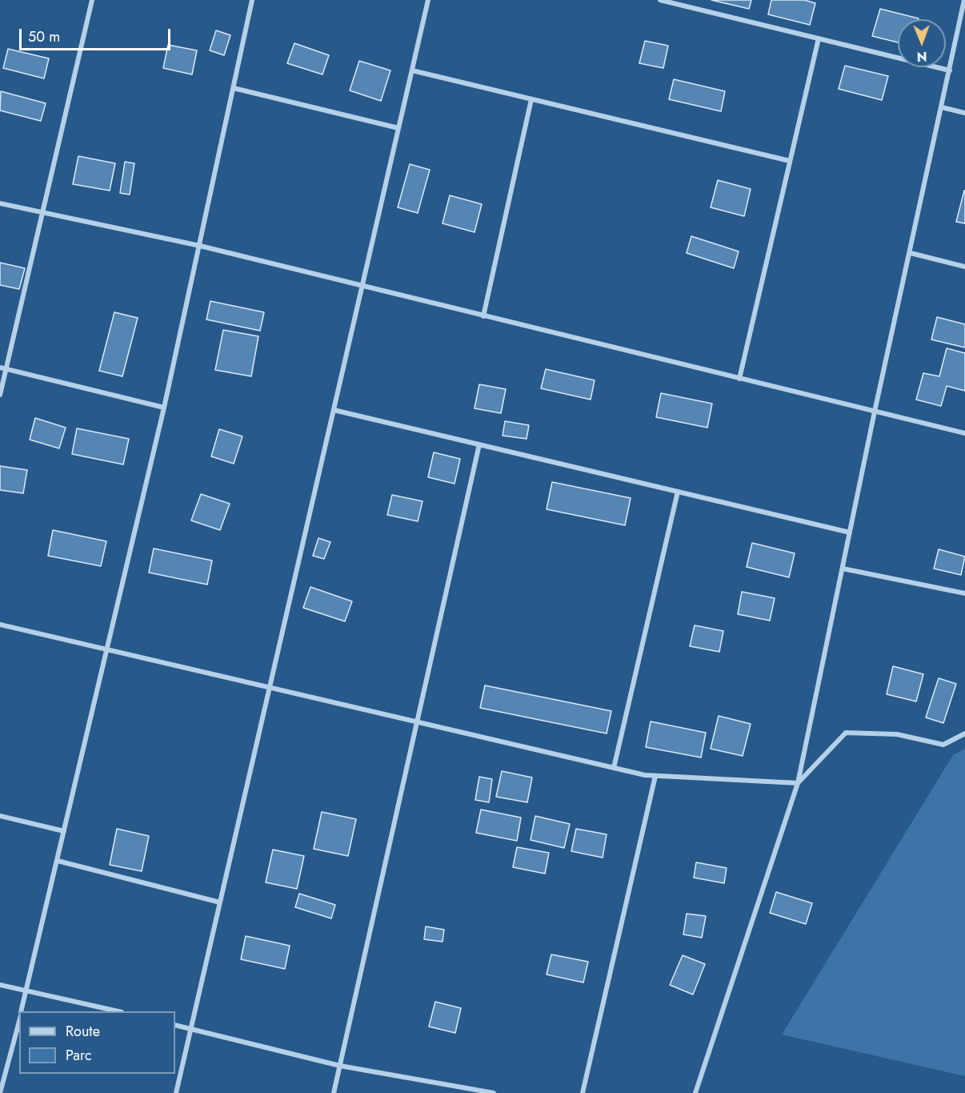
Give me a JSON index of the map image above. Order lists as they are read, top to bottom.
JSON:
{
  "legend": ["Route", "Parc"],
  "scale_bar": "50 m",
  "north": "bottom"
}
